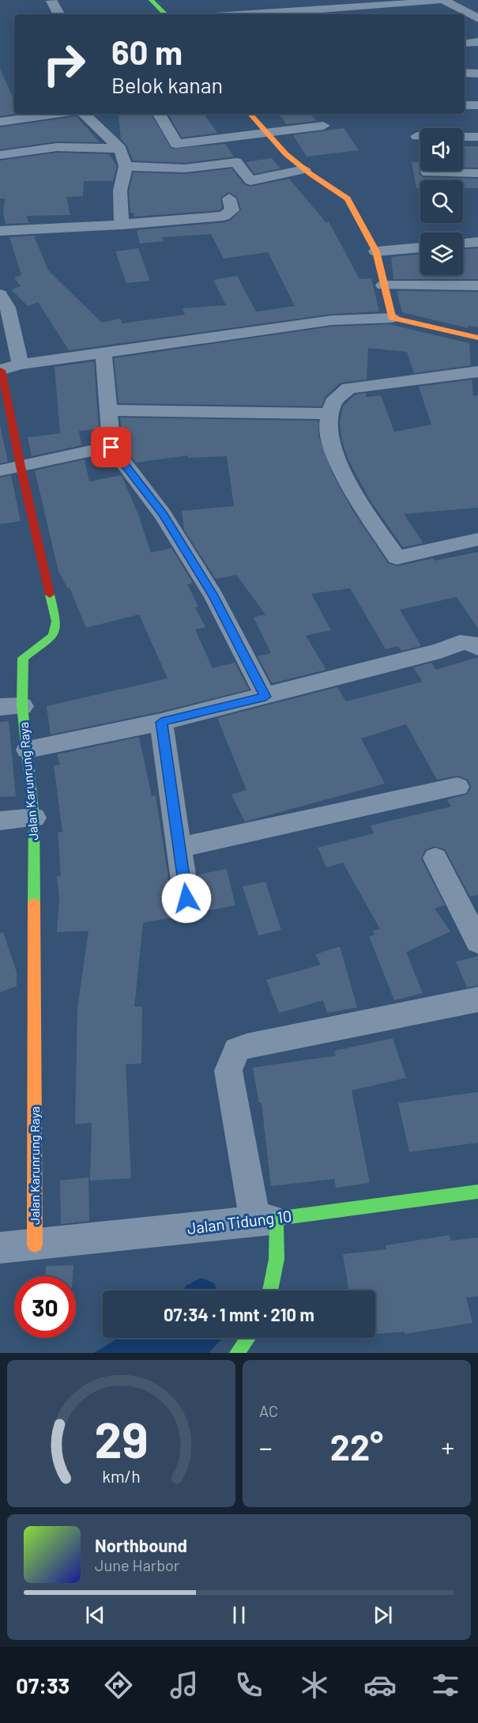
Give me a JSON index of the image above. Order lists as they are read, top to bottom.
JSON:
{
  "streets": {
    "street": ["Jalan Karunrung Raya", "Jalan Tidung 10"]
  },
  "crossings": [
    ["Jalan Karunrung Raya", "Jalan Tidung 10"]
  ],
  "page": {
    "turn": ["60 m", "Belok kanan"],
    "limit": "30",
    "trip": "07:34 · 1 mnt · 210 m",
    "tile": "AC",
    "heat": ["−", "22°", "+"],
    "song": ["Northbound", "June Harbor"],
    "tabs": "07:33",
    "gauge": ["29", "km/h"]
  }
}
